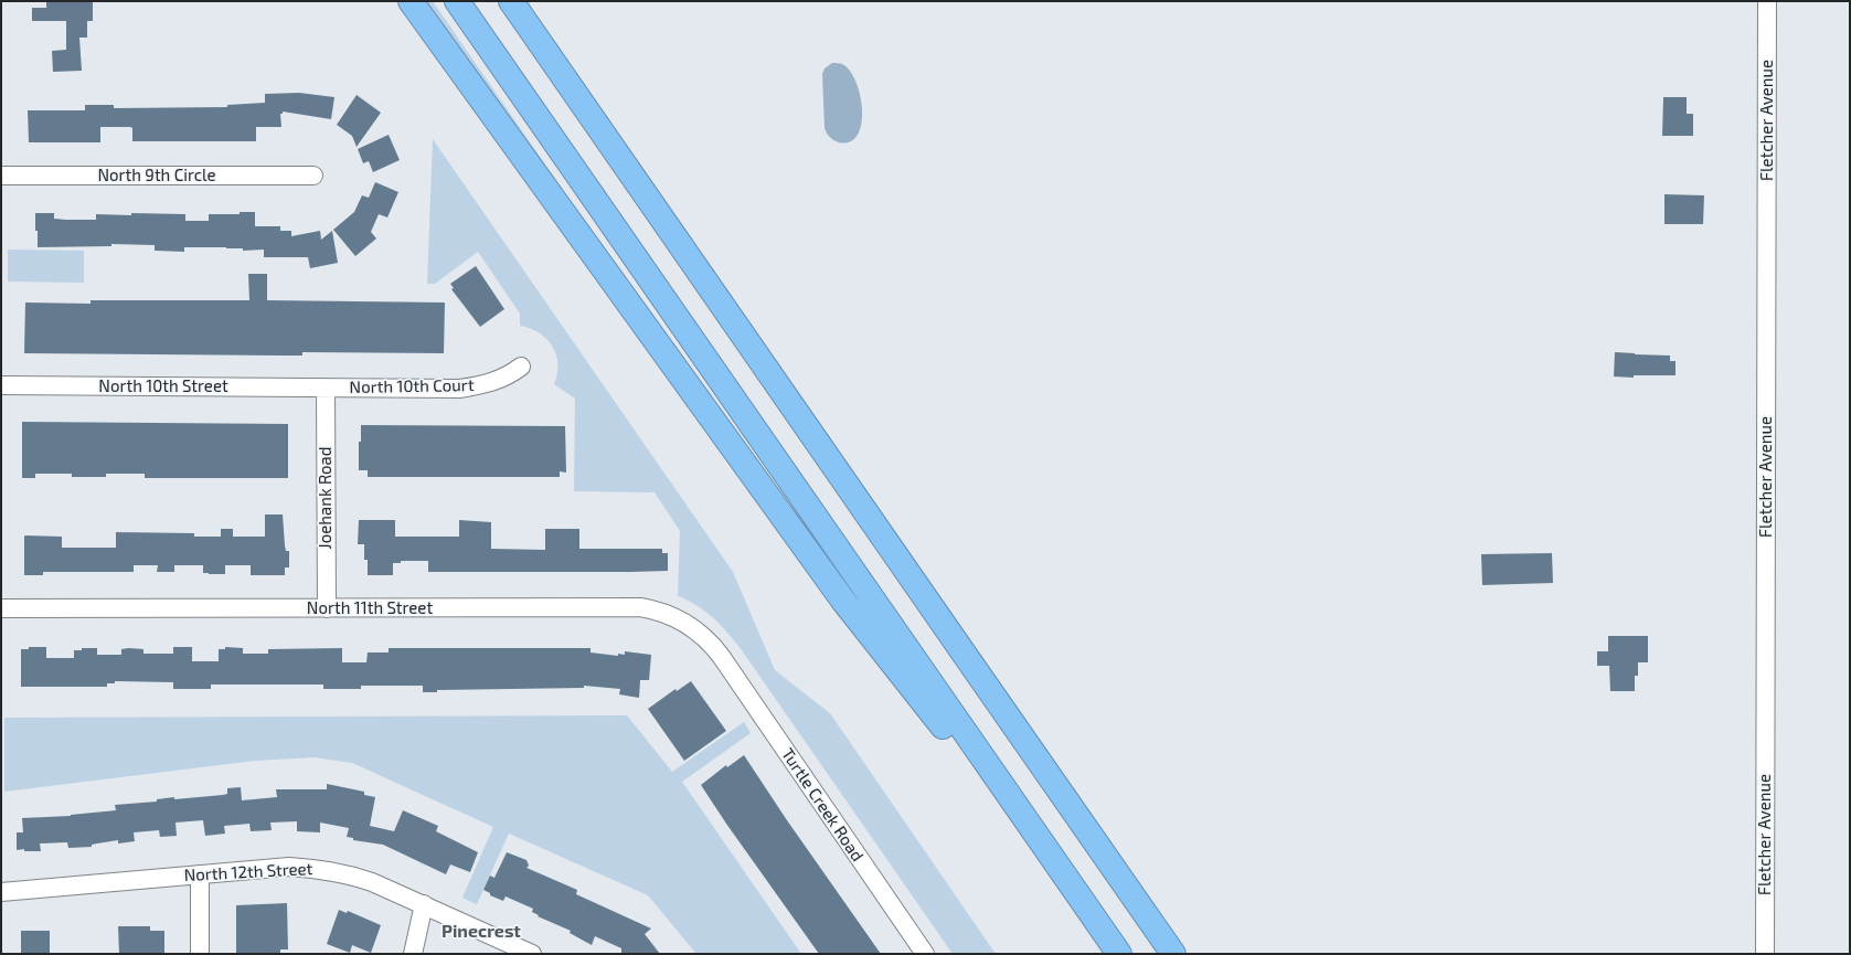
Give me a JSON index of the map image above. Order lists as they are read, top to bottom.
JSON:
{
  "streets": {
    "street": [
      "Fletcher Avenue",
      "North 9th Circle",
      "North 10th Street",
      "North 10th Court",
      "Joehank Road",
      "North 11th Street",
      "Turtle Creek Road",
      "North 12th Street"
    ]
  },
  "crossings": [
    ["North 10th Street", "North 10th Court"],
    ["North 10th Street", "Joehank Road"],
    ["North 10th Court", "Joehank Road"],
    ["Joehank Road", "North 11th Street"],
    ["North 11th Street", "Turtle Creek Road"]
  ],
  "districts": ["Pinecrest"]
}
